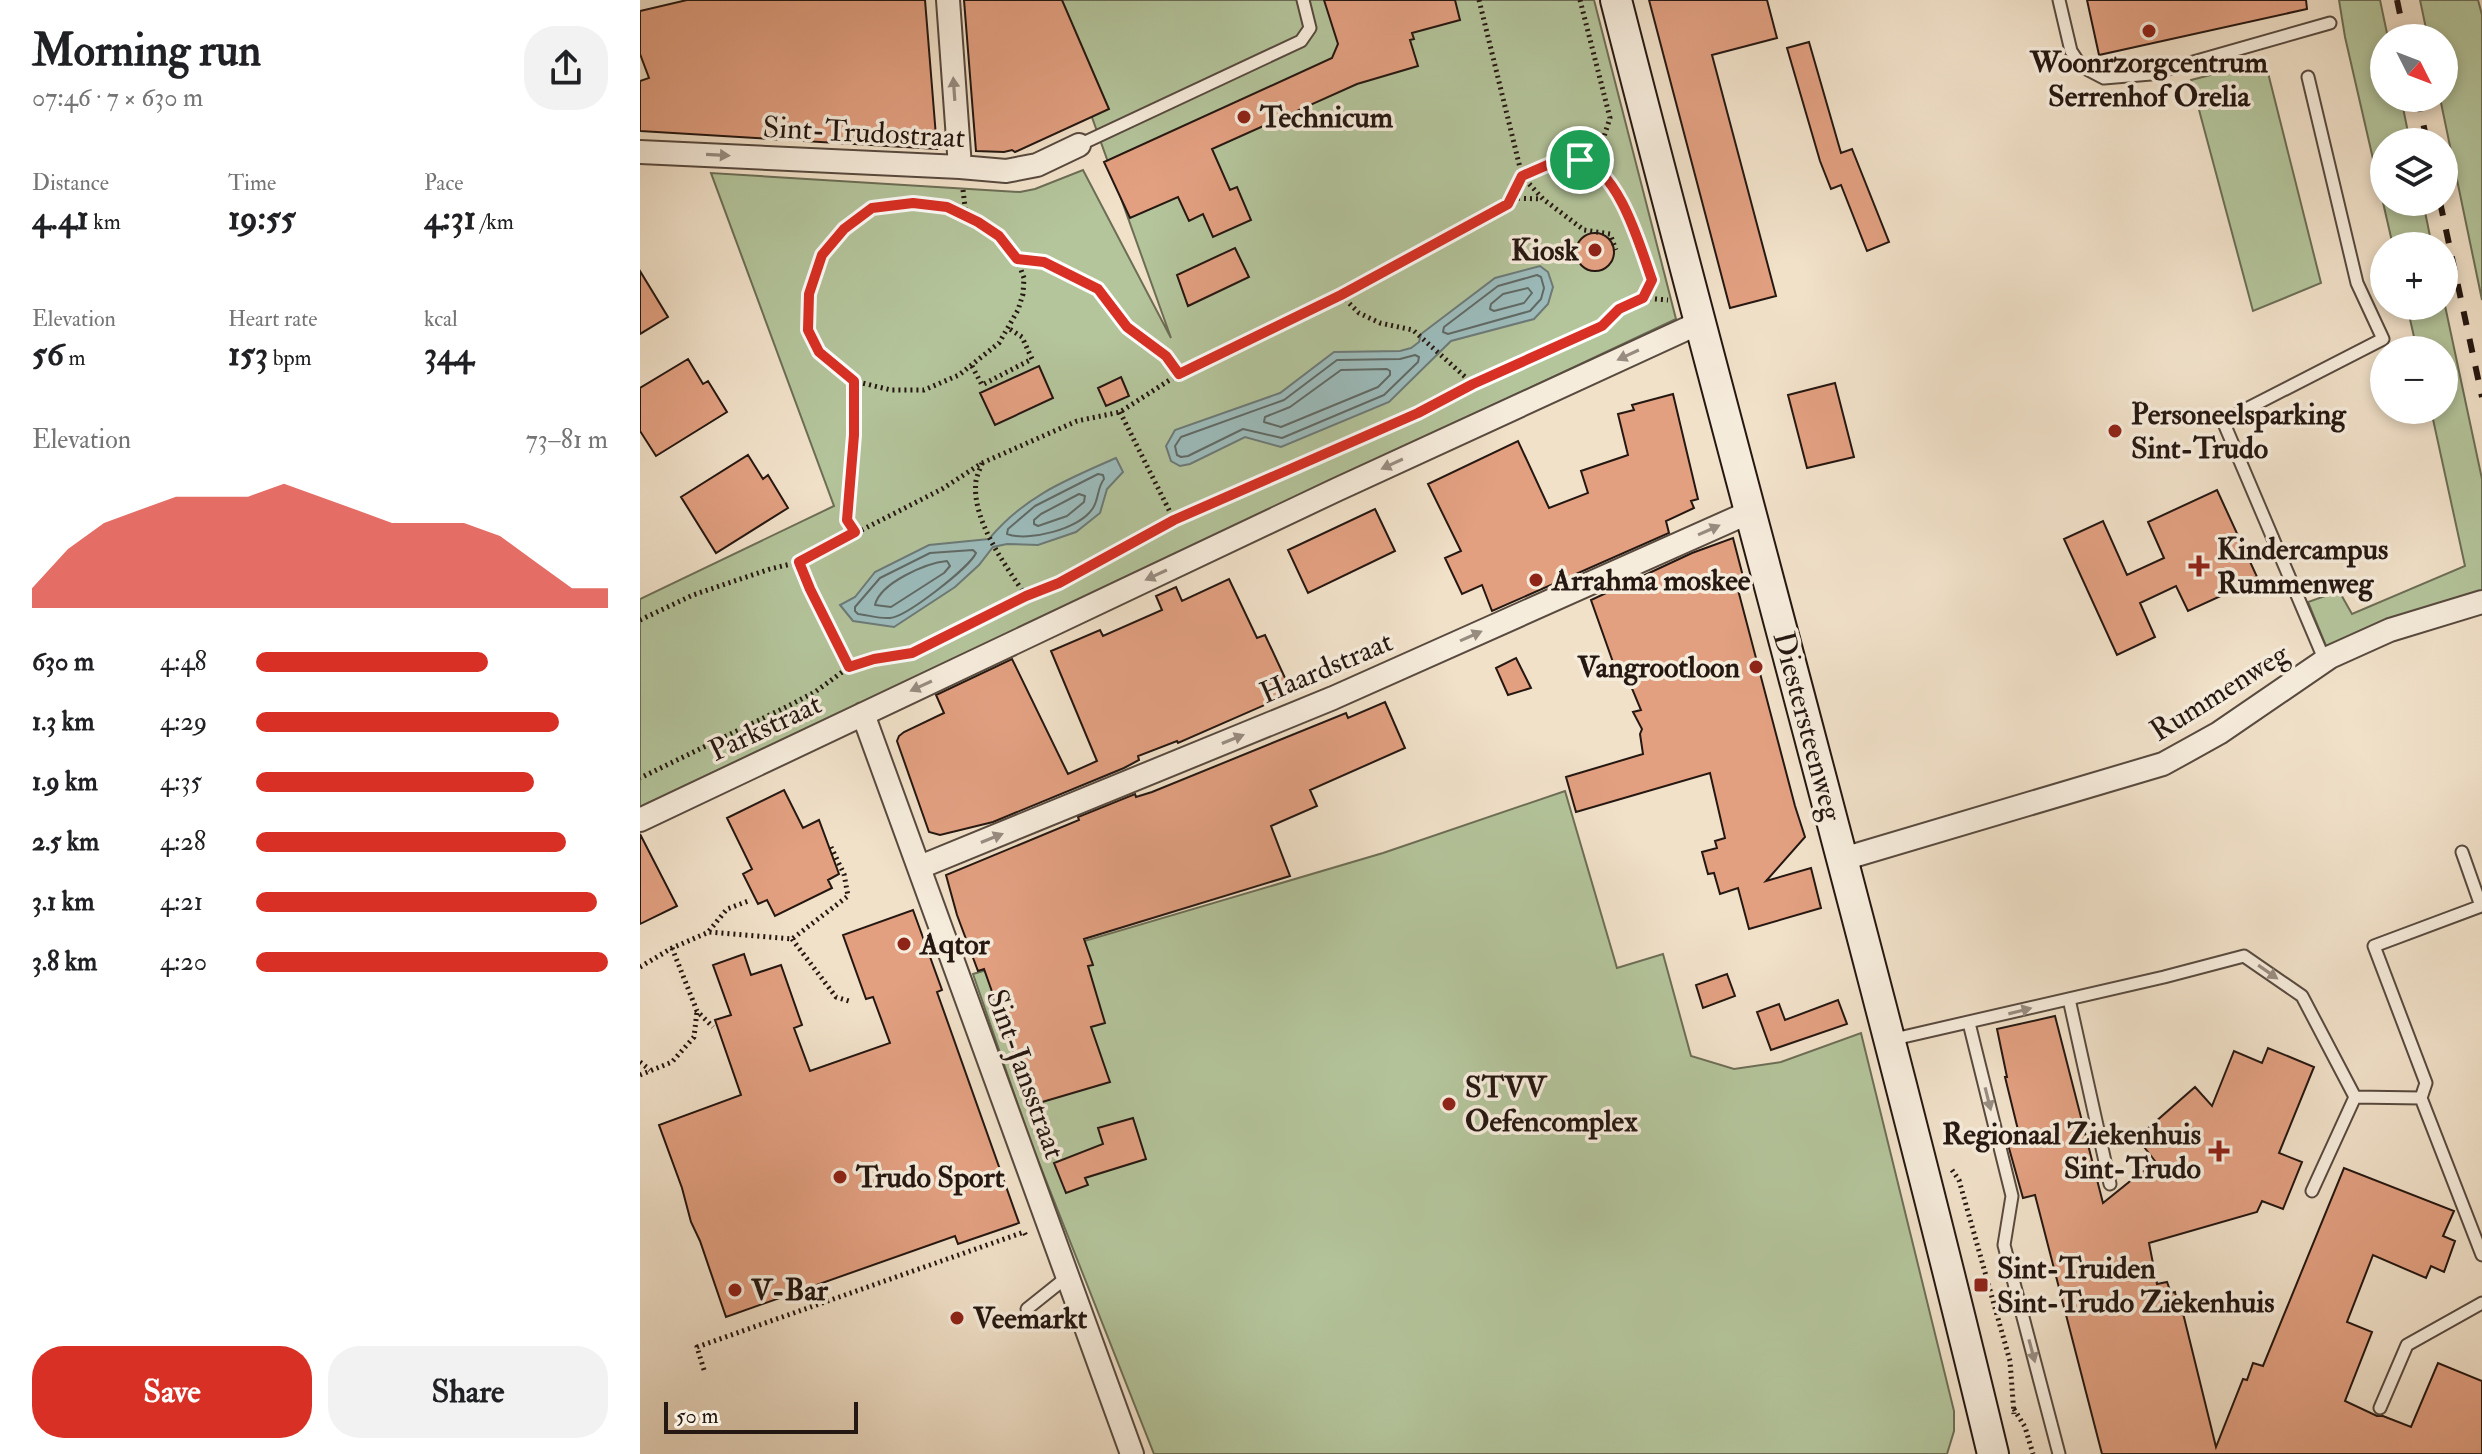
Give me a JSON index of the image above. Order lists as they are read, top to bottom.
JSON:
{
  "streets": {
    "main road": ["Diestersteenweg"],
    "street": [
      "Sint-Trudostraat",
      "Haardstraat",
      "Rummenweg",
      "Parkstraat",
      "Sint-Jansstraat"
    ]
  },
  "crossings": [
    ["Haardstraat", "Diestersteenweg"],
    ["Haardstraat", "Sint-Jansstraat"],
    ["Rummenweg", "Diestersteenweg"],
    ["Diestersteenweg", "Parkstraat"],
    ["Parkstraat", "Sint-Jansstraat"]
  ],
  "one_way": ["Sint-Trudostraat", "Haardstraat", "Parkstraat"],
  "places": {
    "other": [
      "Woonrzorgcentrum Serrenhof Orelia",
      "Technicum",
      "Kiosk",
      "Personeelsparking Sint-Trudo",
      "Arrahma moskee",
      "Vangrootloon",
      "Aqtor",
      "STVV Oefencomplex",
      "Trudo Sport",
      "V-Bar",
      "Veemarkt"
    ],
    "health": ["Kindercampus Rummenweg", "Regionaal Ziekenhuis Sint-Trudo"],
    "transit": ["Sint-Truiden Sint-Trudo Ziekenhuis"]
  },
  "scale_bar": "50 m",
  "north": "bottom right",
  "page": {
    "heading": ["Morning run", "07:46 · 7 × 630 m"],
    "map_buttons": ["+", "−"],
    "stats": [
      ["Distance", "4.41 km"],
      ["Time", "19:55"],
      ["Pace", "4:31 /km"],
      ["Elevation", "56 m"],
      ["Heart rate", "153 bpm"],
      ["kcal", "344"]
    ],
    "chart": ["Elevation", "73–81 m"],
    "list": [
      {
        "name": "630 m",
        "note": "4:48"
      },
      {
        "name": "1.3 km",
        "note": "4:29"
      },
      {
        "name": "1.9 km",
        "note": "4:35"
      },
      {
        "name": "2.5 km",
        "note": "4:28"
      },
      {
        "name": "3.1 km",
        "note": "4:21"
      },
      {
        "name": "3.8 km",
        "note": "4:20"
      }
    ],
    "buttons": ["Save", "Share"],
    "scale": "50 m"
  }
}
